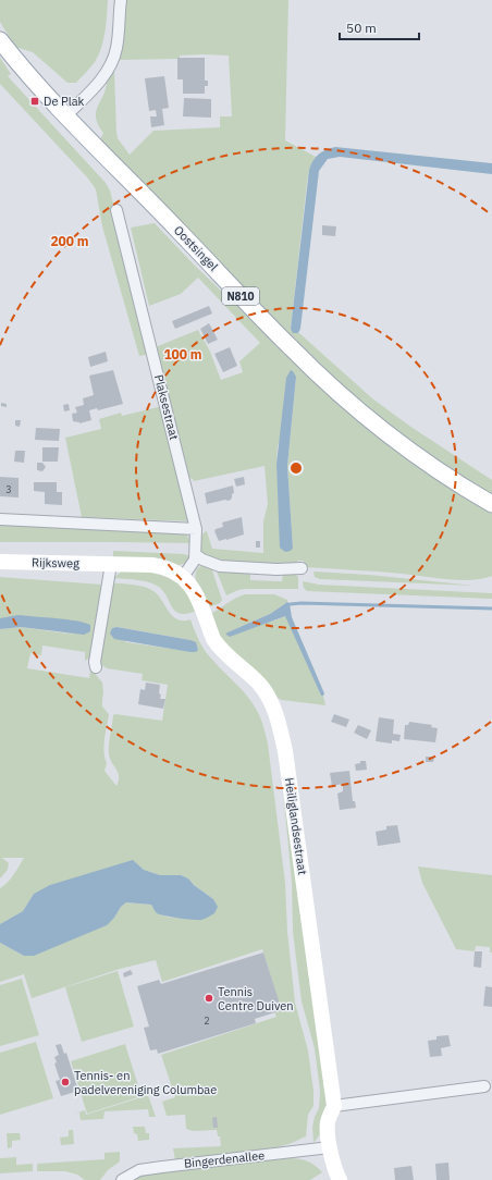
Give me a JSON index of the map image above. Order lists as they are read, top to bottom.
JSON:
{
  "streets": {
    "main road": ["Oostsingel", "N810"],
    "street": [
      "Plaksestraat",
      "Rijksweg",
      "Heiliglandsestraat",
      "Bingerdenallee"
    ]
  },
  "crossings": [
    ["Rijksweg", "Heiliglandsestraat"],
    ["Heiliglandsestraat", "Bingerdenallee"]
  ],
  "places": {
    "transit": ["De Plak"],
    "other": ["Tennis Centre Duiven", "Tennis- en padelvereniging Columbae"]
  },
  "house_numbers": ["3", "2"],
  "scale_bar": "50 m",
  "rings": ["200 m", "100 m"]
}
